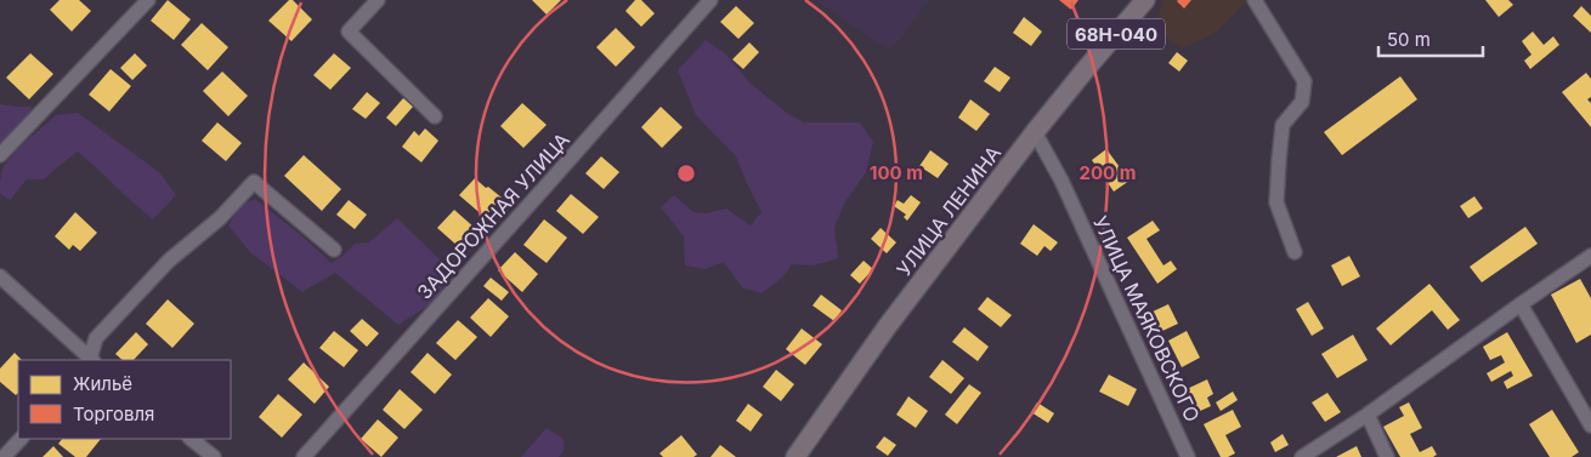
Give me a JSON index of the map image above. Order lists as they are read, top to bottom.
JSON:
{
  "streets": {
    "main road": ["68Н-040", "УЛИЦА ЛЕНИНА"],
    "street": ["ЗАДОРОЖНАЯ УЛИЦА", "УЛИЦА МАЯКОВСКОГО"]
  },
  "crossings": [
    ["УЛИЦА ЛЕНИНА", "УЛИЦА МАЯКОВСКОГО"]
  ],
  "legend": ["Жильё", "Торговля"],
  "scale_bar": "50 m",
  "rings": ["100 m", "200 m"]
}
